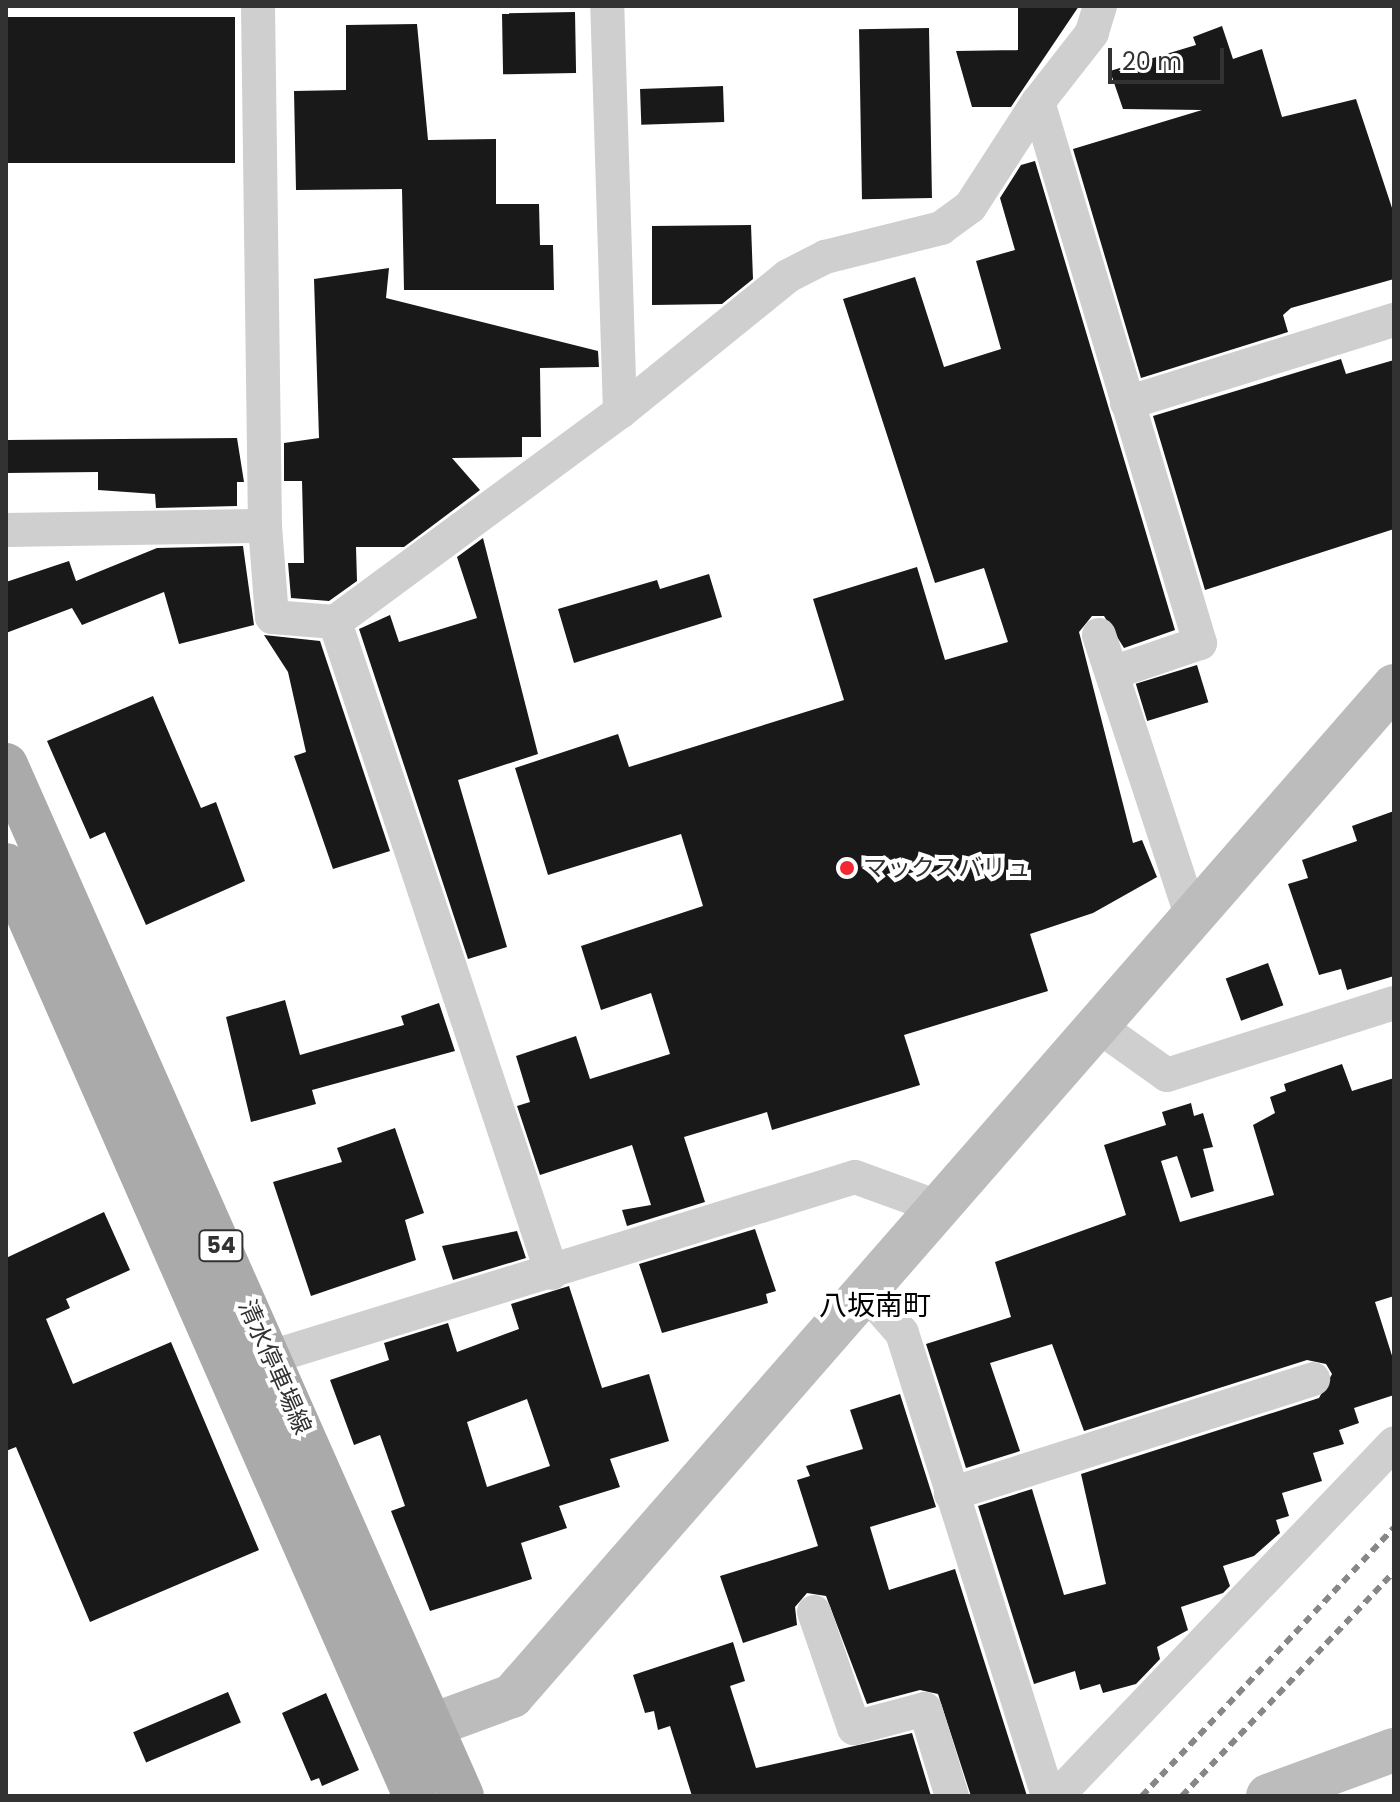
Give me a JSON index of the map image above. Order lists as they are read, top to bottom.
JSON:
{
  "streets": {
    "main road": ["54", "清水停車場線"]
  },
  "districts": ["八坂南町"],
  "places": ["マックスバリュ"],
  "scale_bar": "20 m"
}
